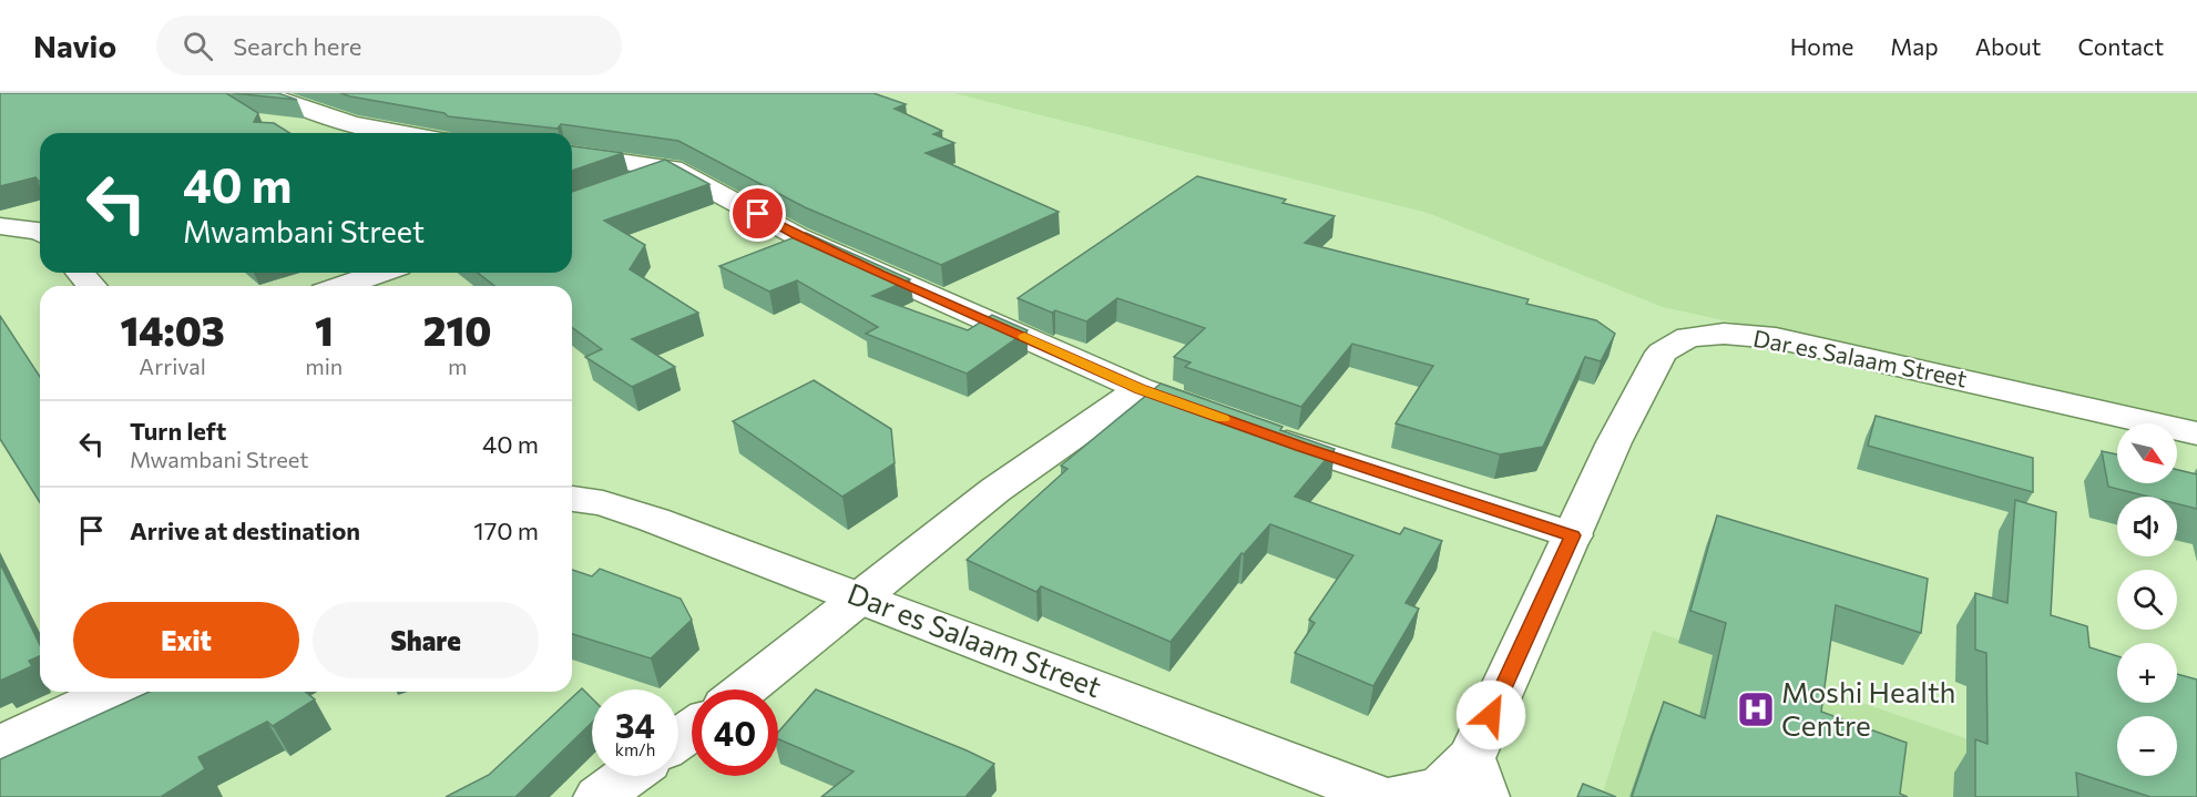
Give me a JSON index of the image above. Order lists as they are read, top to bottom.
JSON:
{
  "streets": {
    "street": ["Dar es Salaam Street"]
  },
  "places": {
    "hospital": ["Moshi Health Centre"]
  },
  "north": "bottom right",
  "page": {
    "header": "Navio",
    "search": "Search here",
    "nav": [
      "Home",
      "Map",
      "About",
      "Contact"
    ],
    "turn": ["40 m", "Mwambani Street"],
    "eta": [
      "14:03",
      "Arrival",
      "1",
      "min",
      "210",
      "m"
    ],
    "list": [
      {
        "name": "Turn left",
        "note": "Mwambani Street",
        "value": "40 m"
      },
      {
        "name": "Arrive at destination",
        "value": "170 m"
      }
    ],
    "map_buttons": ["+", "−"],
    "buttons": ["Exit", "Share"],
    "speed": "34 km/h",
    "limit": "40"
  }
}
